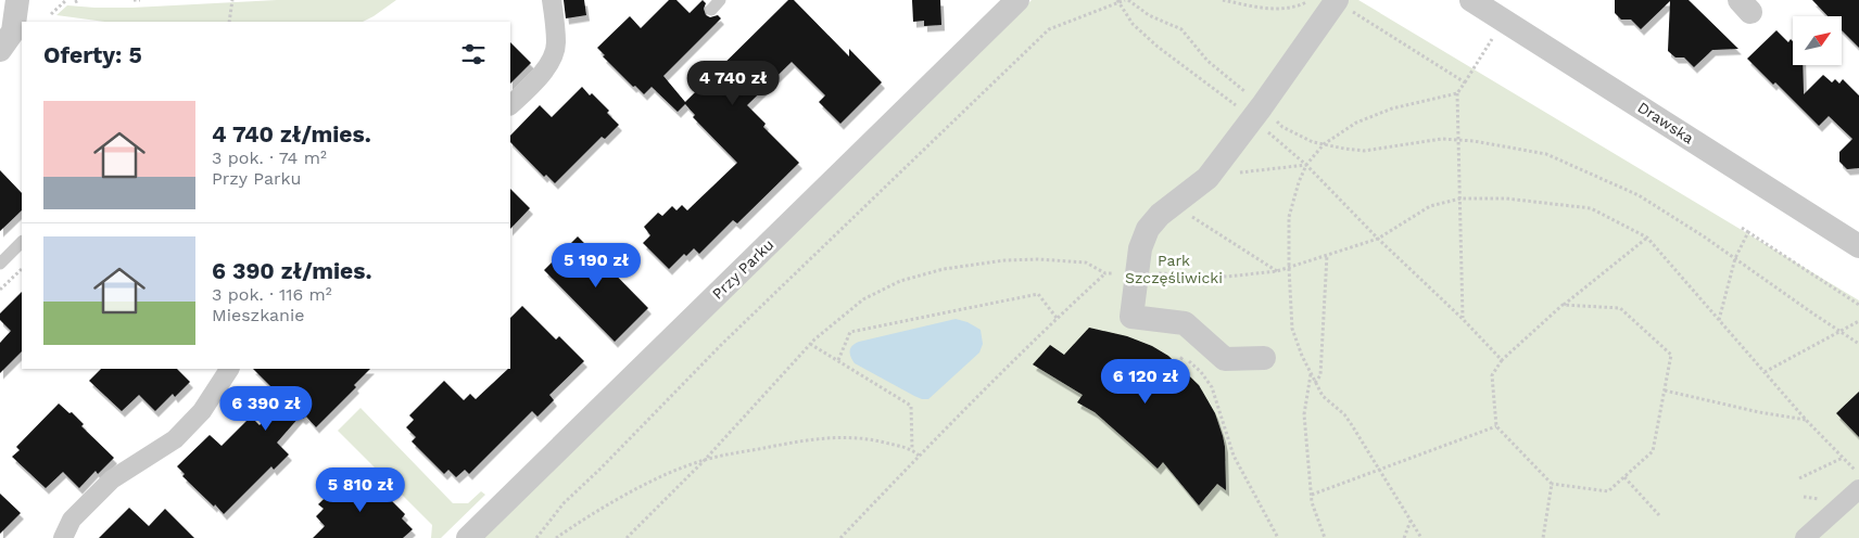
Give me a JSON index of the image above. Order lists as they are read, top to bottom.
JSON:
{
  "streets": {
    "street": ["Drawska", "Przy Parku"]
  },
  "parks": ["Park Szczęśliwicki"],
  "north": "top right",
  "page": {
    "heading": "Oferty: 5",
    "price": [
      "4 740 zł",
      "5 190 zł",
      "6 120 zł",
      "6 390 zł",
      "5 810 zł"
    ],
    "list": [
      {
        "name": "4 740 zł/mies.",
        "note": "3 pok. · 74 m² · Przy Parku"
      },
      {
        "name": "6 390 zł/mies.",
        "note": "3 pok. · 116 m² · Mieszkanie"
      }
    ]
  }
}
